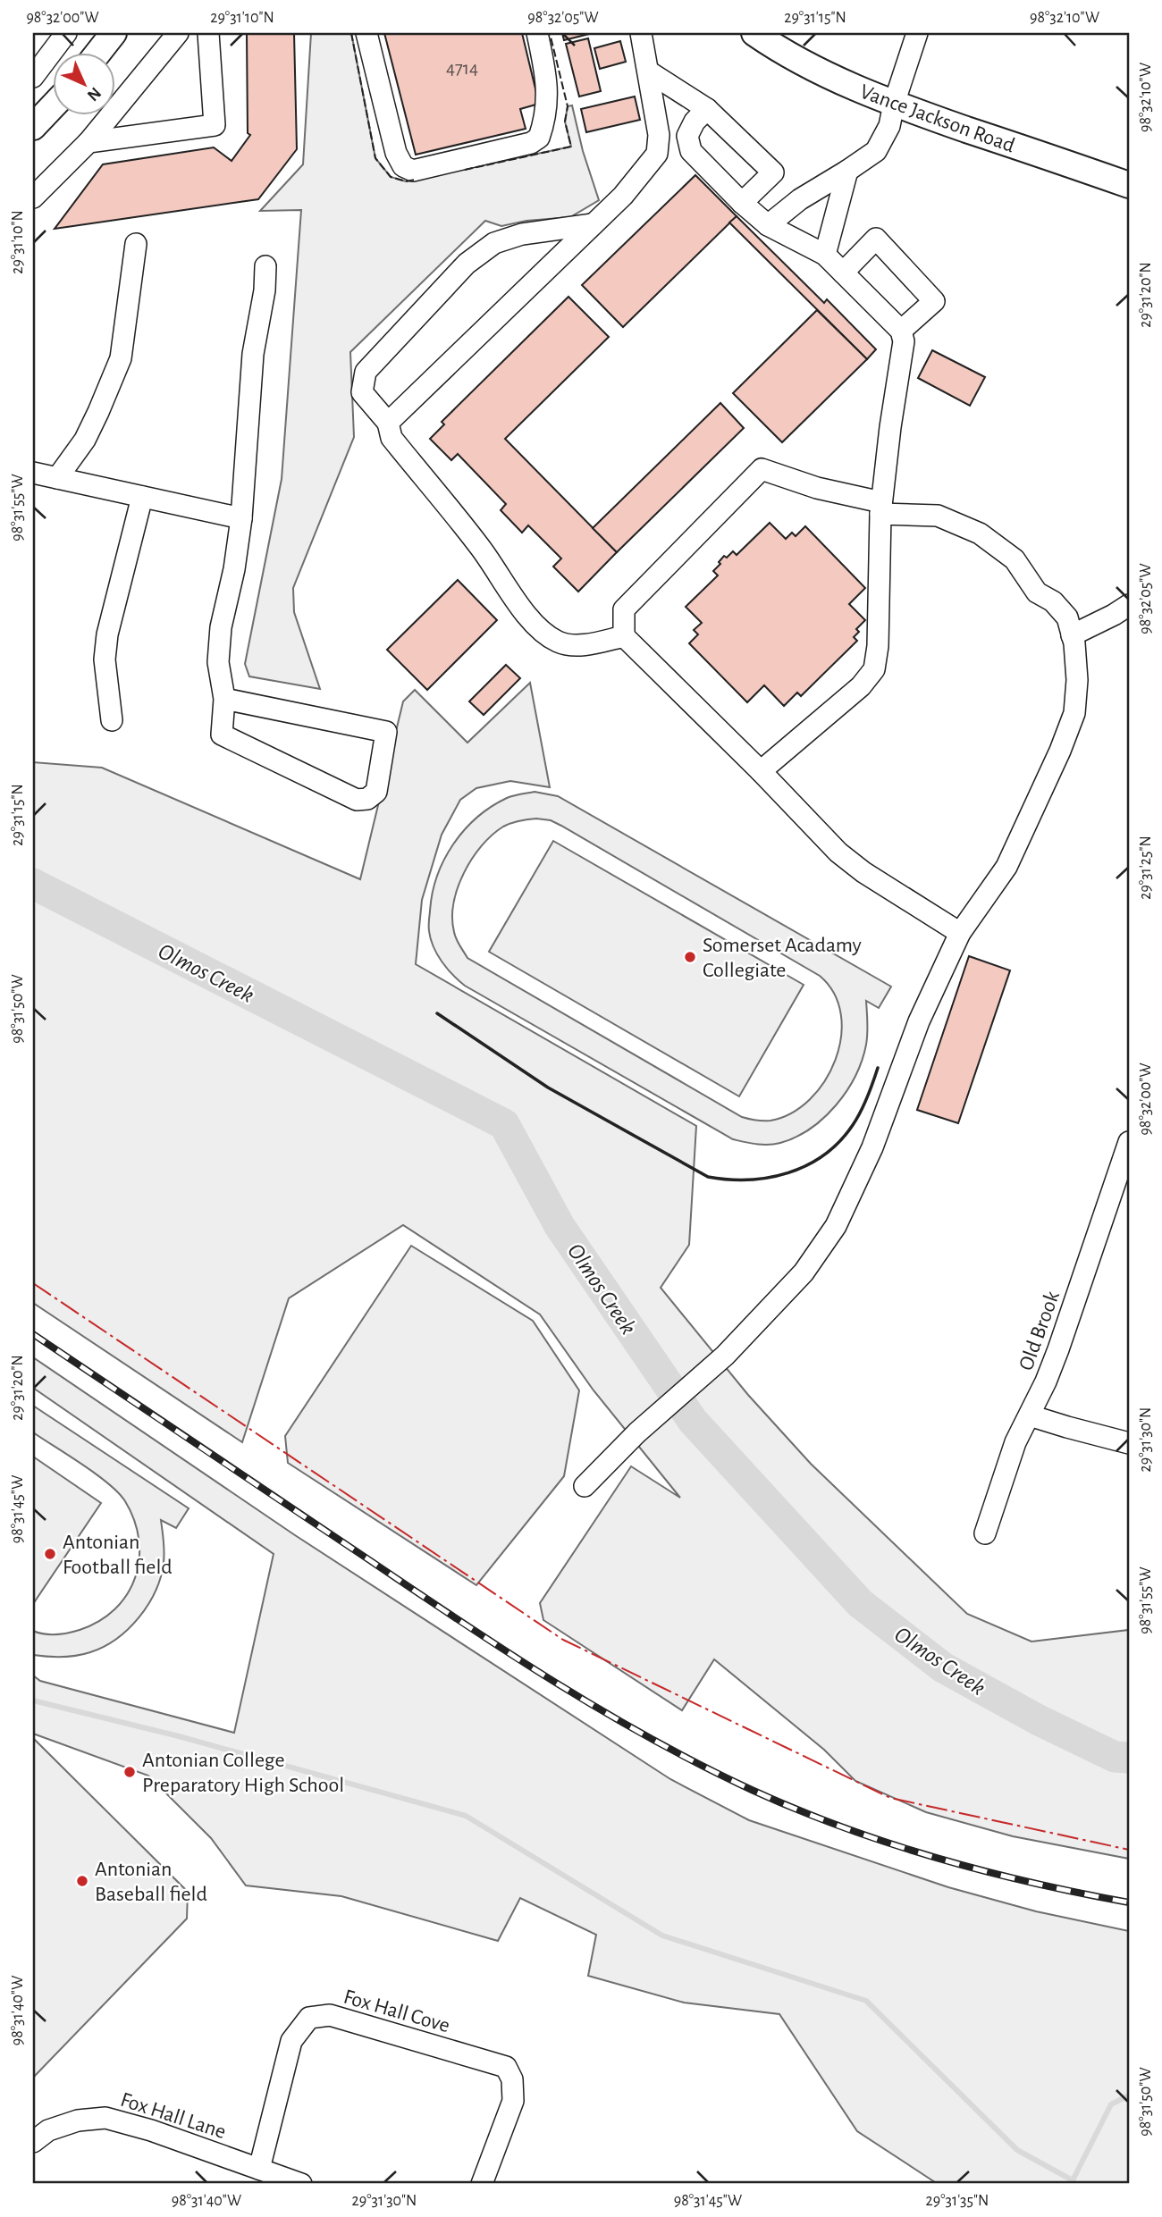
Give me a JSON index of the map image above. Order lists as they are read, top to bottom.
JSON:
{
  "streets": {
    "main road": ["Vance Jackson Road"],
    "street": ["Old Brook", "Fox Hall Cove", "Fox Hall Lane"]
  },
  "crossings": [
    ["Fox Hall Cove", "Fox Hall Lane"]
  ],
  "water": ["Olmos Creek"],
  "places": [
    "Somerset Acadamy Collegiate",
    "Antonian Football field",
    "Antonian College Preparatory High School",
    "Antonian Baseball field"
  ],
  "house_numbers": ["4714"],
  "north": "bottom right",
  "coordinates": [
    "98°32'00\"W",
    "29°31'10\"N",
    "98°32'05\"W",
    "29°31'15\"N",
    "98°32'10\"W",
    "29°31'20\"N",
    "98°31'55\"W",
    "29°31'25\"N",
    "98°31'50\"W",
    "29°31'30\"N",
    "98°31'45\"W",
    "98°31'40\"W",
    "29°31'35\"N"
  ]
}
